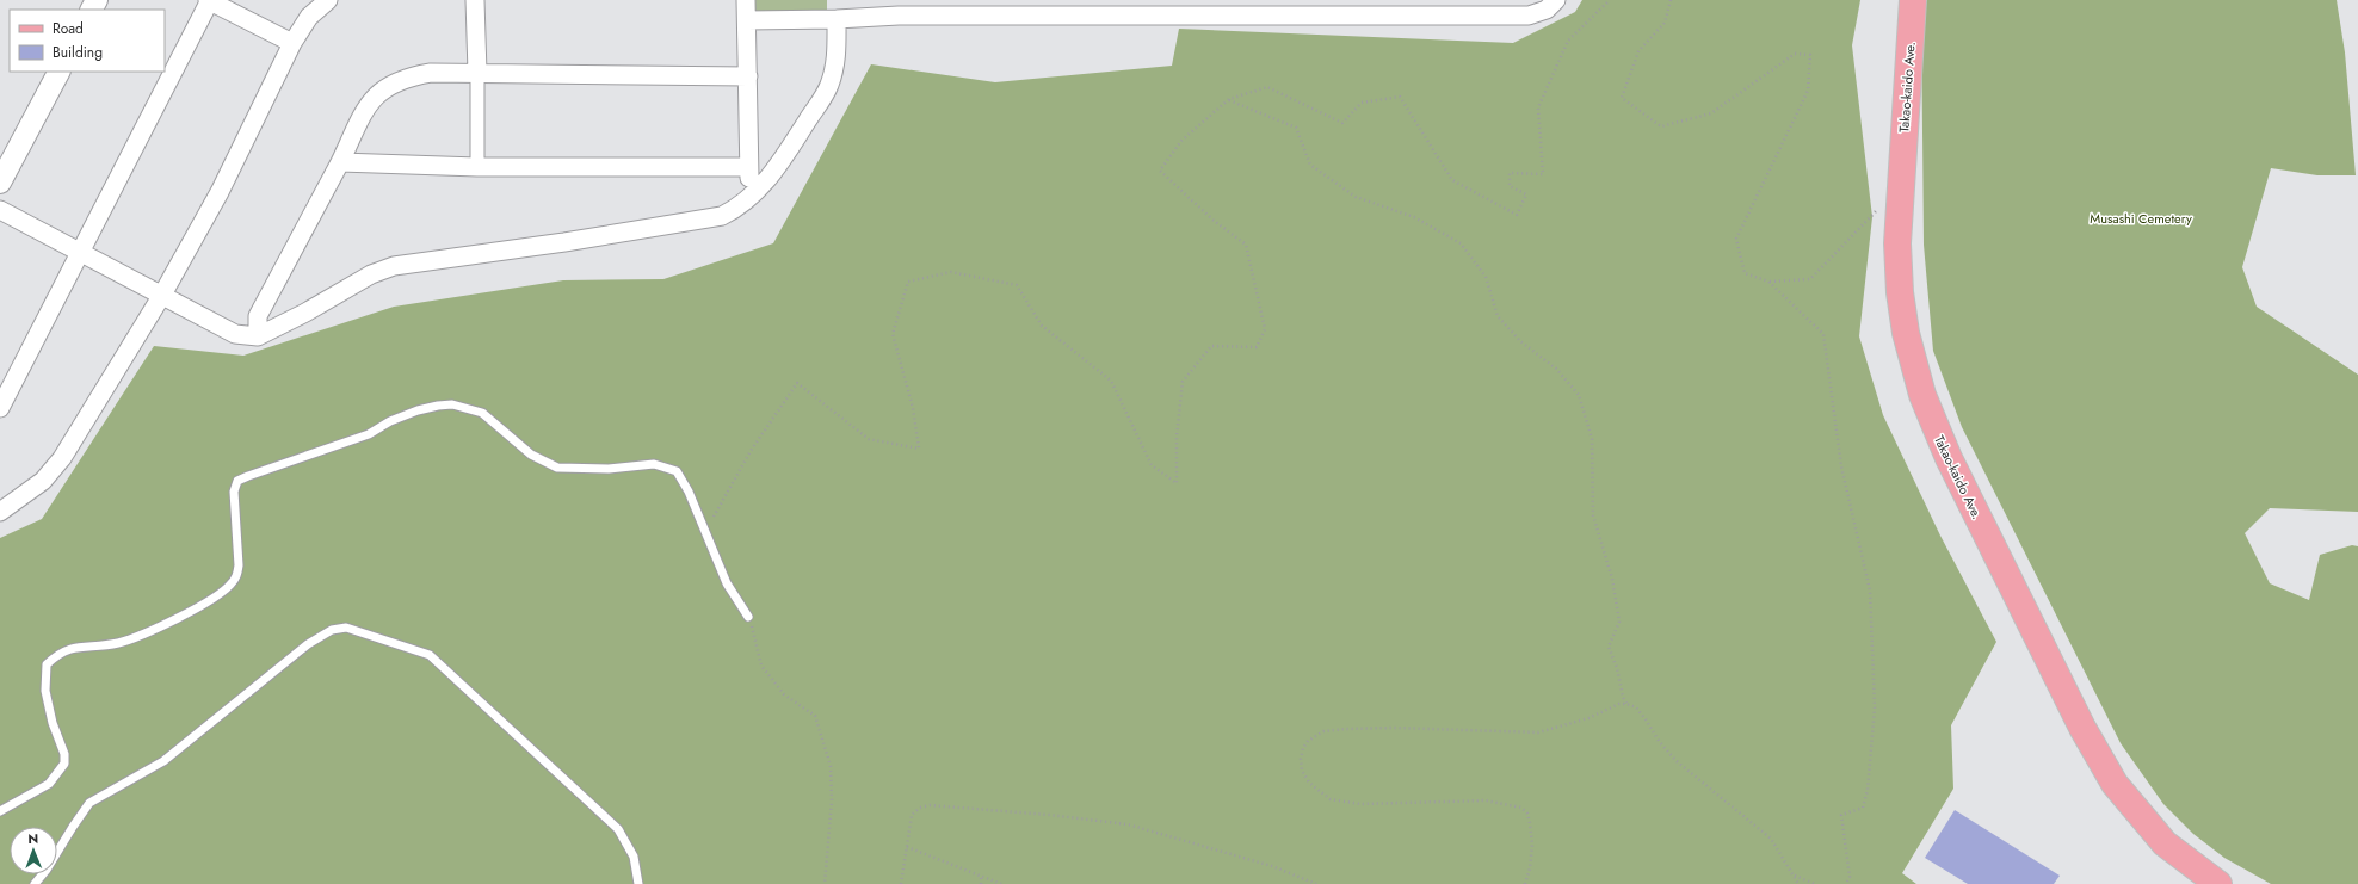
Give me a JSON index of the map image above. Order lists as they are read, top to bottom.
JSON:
{
  "streets": {
    "main road": ["Takao-kaido Ave."]
  },
  "parks": ["Musashi Cemetery"],
  "legend": ["Road", "Building"],
  "north": "top"
}
